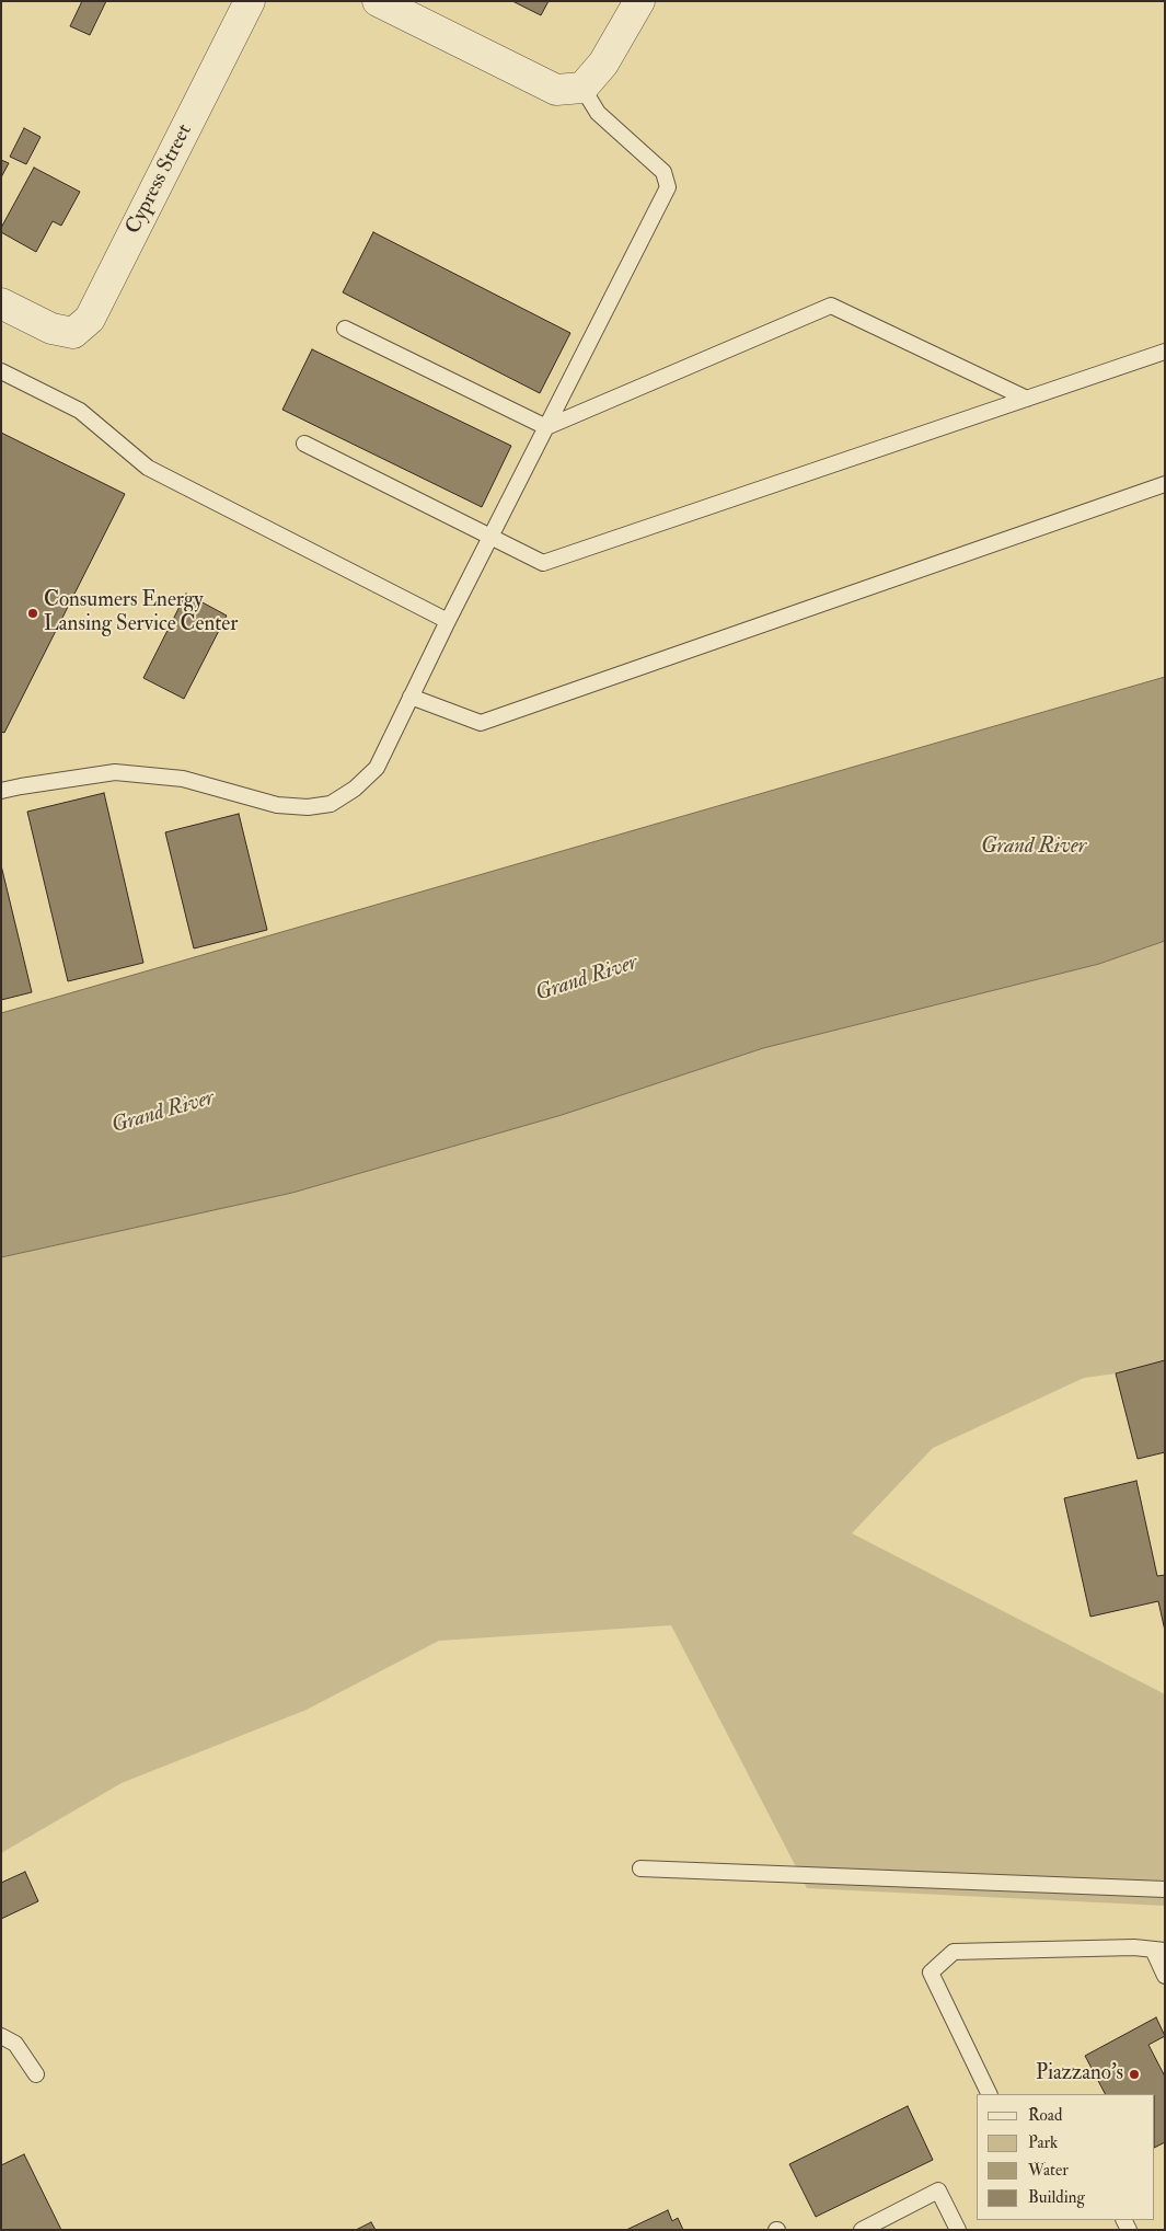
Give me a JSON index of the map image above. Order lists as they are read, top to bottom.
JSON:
{
  "streets": {
    "street": ["Cypress Street"]
  },
  "water": ["Grand River"],
  "places": ["Consumers Energy Lansing Service Center", "Piazzano's"],
  "legend": [
    "Road",
    "Park",
    "Water",
    "Building"
  ]
}
